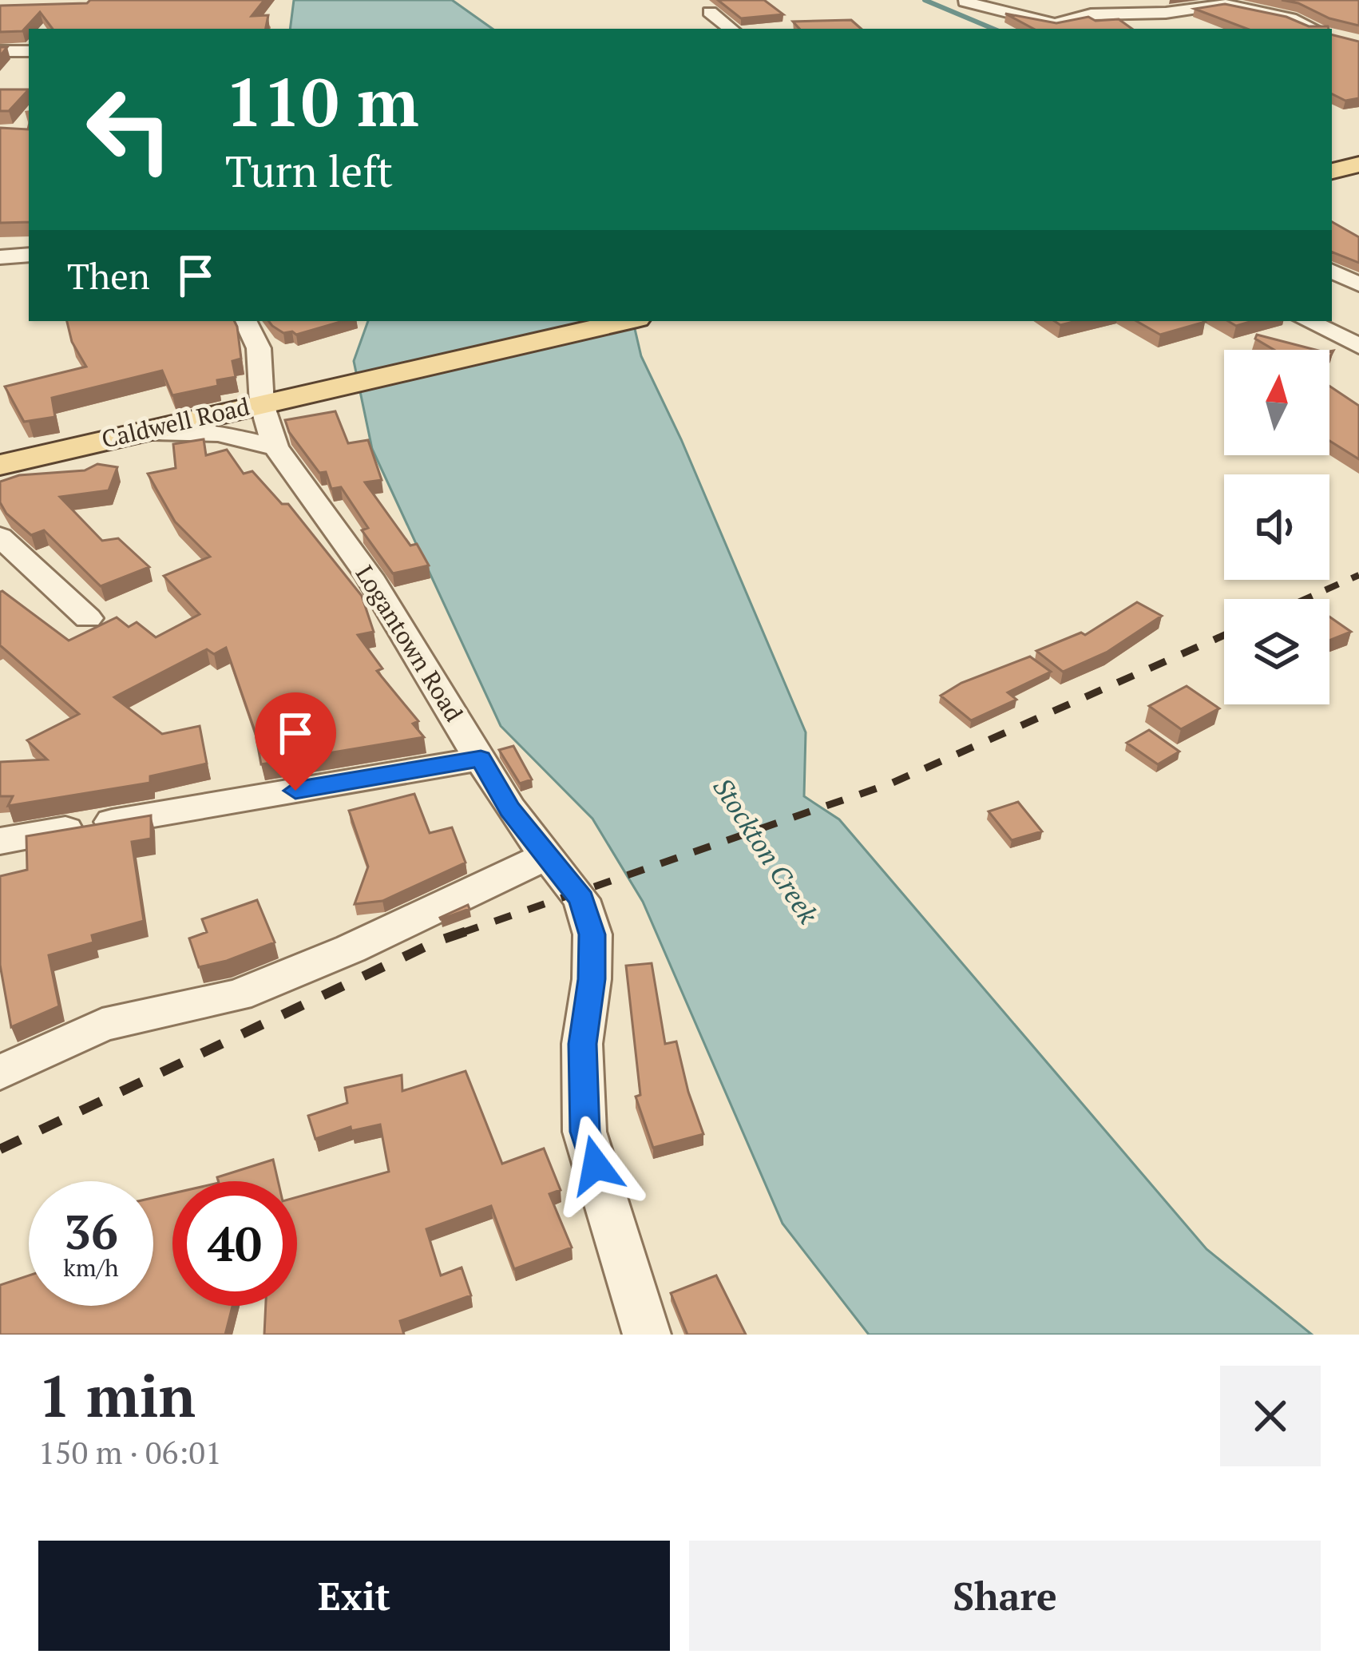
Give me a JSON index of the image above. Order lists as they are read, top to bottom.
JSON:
{
  "streets": {
    "main road": ["Caldwell Road"],
    "street": ["Logantown Road"]
  },
  "crossings": [
    ["Caldwell Road", "Logantown Road"]
  ],
  "water": ["Stockton Creek"],
  "north": "top",
  "page": {
    "turn": ["110 m", "Turn left"],
    "then": "Then",
    "speed": "36 km/h",
    "limit": "40",
    "heading": ["1 min", "150 m · 06:01"],
    "buttons": ["Exit", "Share"]
  }
}
